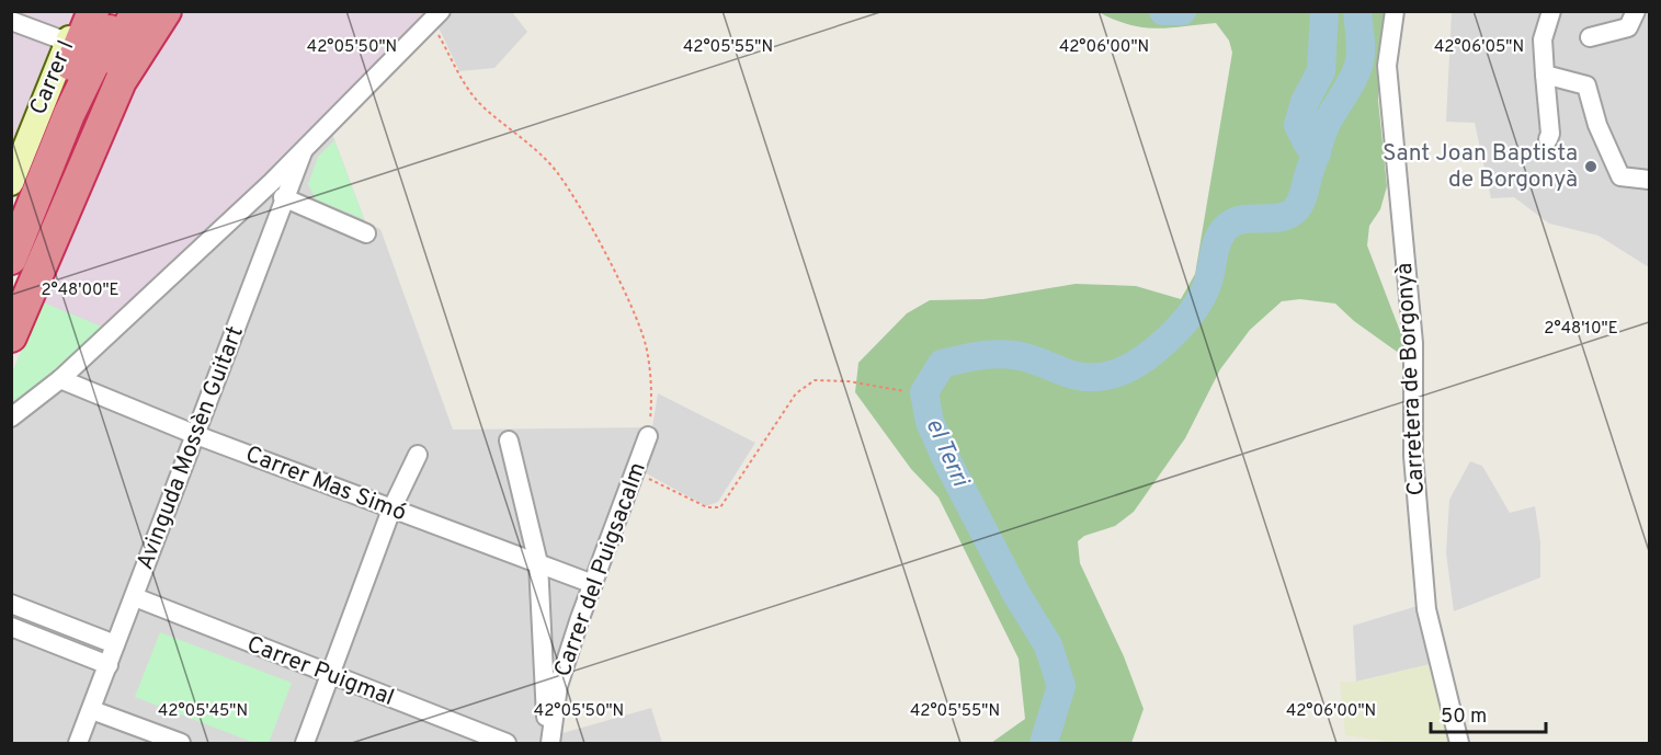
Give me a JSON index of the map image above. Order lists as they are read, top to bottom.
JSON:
{
  "streets": {
    "street": [
      "Carrer I",
      "Carretera de Borgonyà",
      "Avinguda Mossèn Guitart",
      "Carrer Mas Simó",
      "Carrer del Puigsacalm",
      "Carrer Puigmal"
    ]
  },
  "crossings": [
    ["Avinguda Mossèn Guitart", "Carrer Mas Simó"],
    ["Avinguda Mossèn Guitart", "Carrer Puigmal"],
    ["Carrer Mas Simó", "Carrer del Puigsacalm"]
  ],
  "water": ["el Terri"],
  "places": ["Sant Joan Baptista de Borgonyà"],
  "scale_bar": "50 m",
  "coordinates": [
    "42°05'50\"N",
    "42°05'55\"N",
    "42°06'00\"N",
    "42°06'05\"N",
    "2°48'00\"E",
    "2°48'10\"E",
    "42°05'45\"N"
  ]
}
